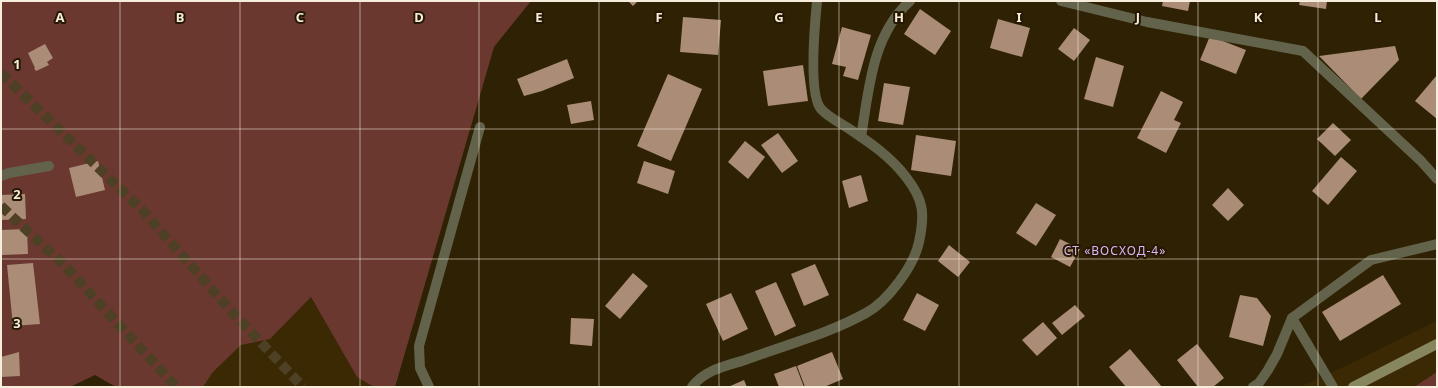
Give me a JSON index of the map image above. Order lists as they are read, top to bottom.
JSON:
{
  "districts": ["СТ «ВОСХОД-4»"],
  "grid": {
    "columns": [
      "A",
      "B",
      "C",
      "D",
      "E",
      "F",
      "G",
      "H",
      "I",
      "J",
      "K",
      "L"
    ],
    "rows": ["1", "2", "3"]
  }
}
